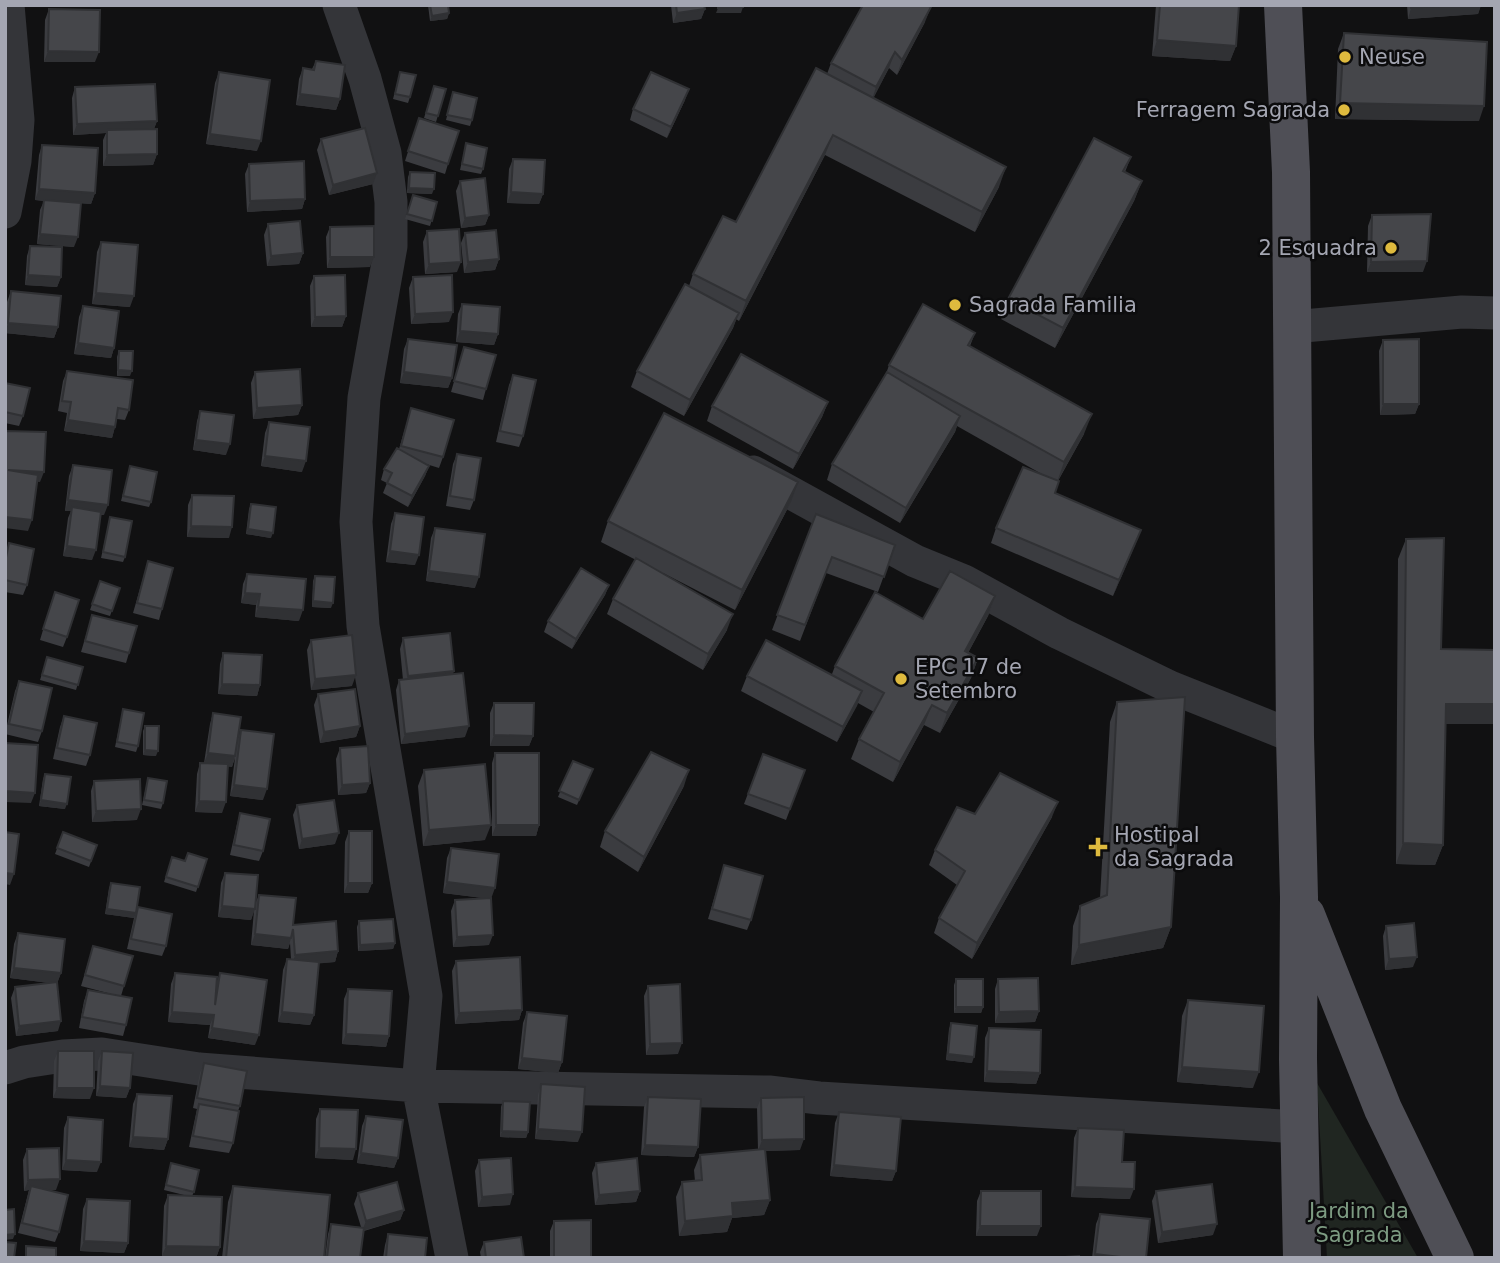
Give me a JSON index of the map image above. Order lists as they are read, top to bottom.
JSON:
{
  "parks": ["Jardim da Sagrada"],
  "places": {
    "other": [
      "Neuse",
      "Ferragem Sagrada",
      "2 Esquadra",
      "Sagrada Familia",
      "EPC 17 de Setembro"
    ],
    "health": ["Hostipal da Sagrada"]
  }
}
